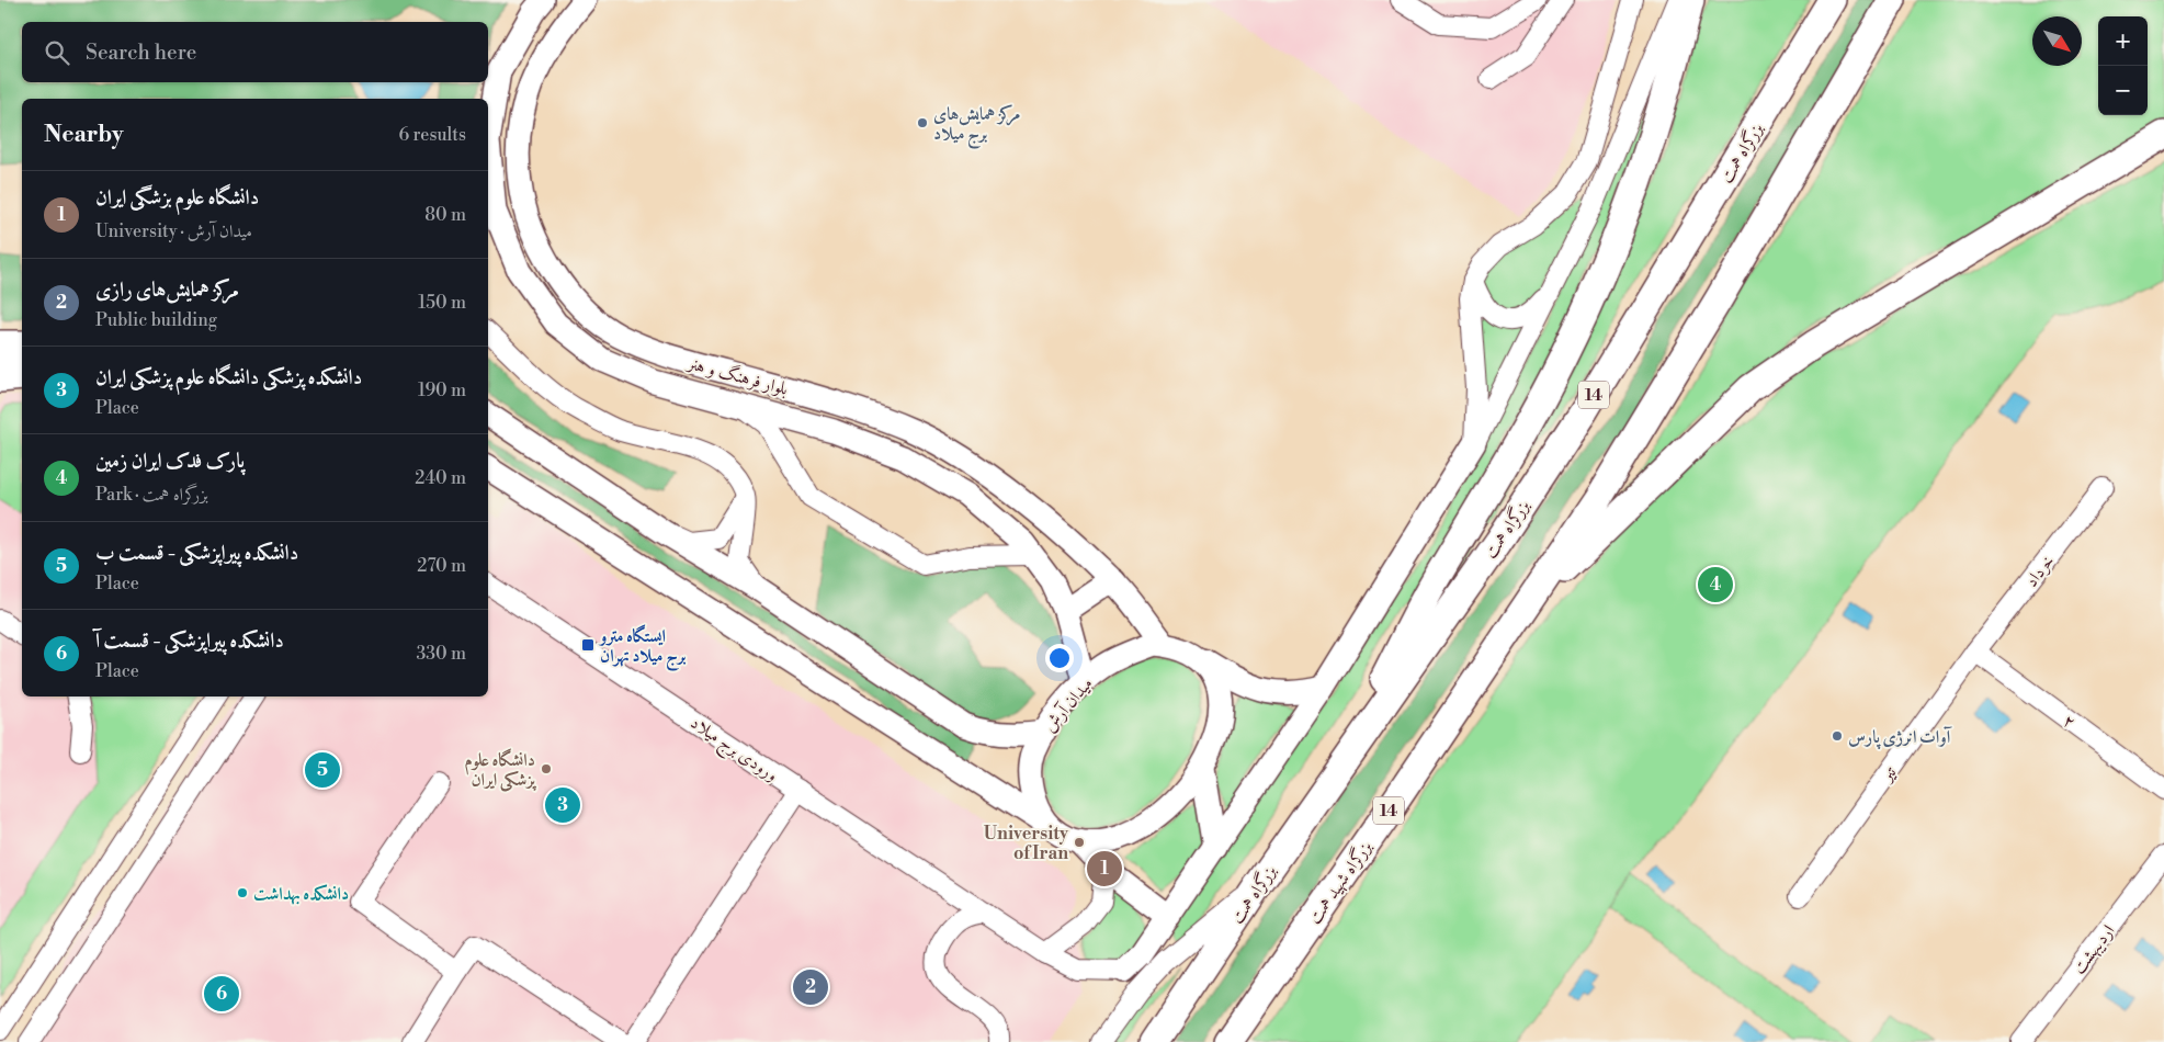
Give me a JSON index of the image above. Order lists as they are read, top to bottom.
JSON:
{
  "streets": {
    "highway": ["بزرگراه همت", "14", "بزرگراه شهید همت"],
    "main road": ["بلوار فرهنگ و هنر", "میدان آرش"],
    "street": [
      "خرداد",
      "۲",
      "ورودی برج میلاد",
      "تیر",
      "اردیبهشت"
    ]
  },
  "crossings": [
    ["بلوار فرهنگ و هنر", "میدان آرش"],
    ["14", "بزرگراه شهید همت"],
    ["خرداد", "۲"],
    ["خرداد", "تیر"],
    ["۲", "تیر"]
  ],
  "places": {
    "other": [
      "مرکز همایش‌های برج میلاد",
      "آوات انرژی پارس",
      "دانشگاه علوم پزشکی ایران",
      "University of Iran",
      "دانشکده بهداشت"
    ],
    "transit": ["ایستگاه مترو برج میلاد تهران"]
  },
  "north": "bottom right",
  "page": {
    "map_buttons": ["+", "−"],
    "search": "Search here",
    "heading": ["Nearby", "6 results"],
    "list": [
      {
        "mark": "1",
        "name": "دانشگاه علوم بزشگى ايران",
        "note": "University · میدان آرش",
        "value": "80 m"
      },
      {
        "mark": "2",
        "name": "مرکز همایش‌های رازی",
        "note": "Public building",
        "value": "150 m"
      },
      {
        "mark": "3",
        "name": "دانشکده پزشکی دانشگاه علوم پزشکی ایران",
        "note": "Place",
        "value": "190 m"
      },
      {
        "mark": "4",
        "name": "پارک فدک ایران زمین",
        "note": "Park · بزرگراه همت",
        "value": "240 m"
      },
      {
        "mark": "5",
        "name": "دانشکده پیراپزشکی - قسمت ب",
        "note": "Place",
        "value": "270 m"
      },
      {
        "mark": "6",
        "name": "دانشکده پیراپزشکی - قسمت آ",
        "note": "Place",
        "value": "330 m"
      }
    ],
    "pins": [
      "4",
      "5",
      "3",
      "1",
      "2",
      "6"
    ]
  }
}
